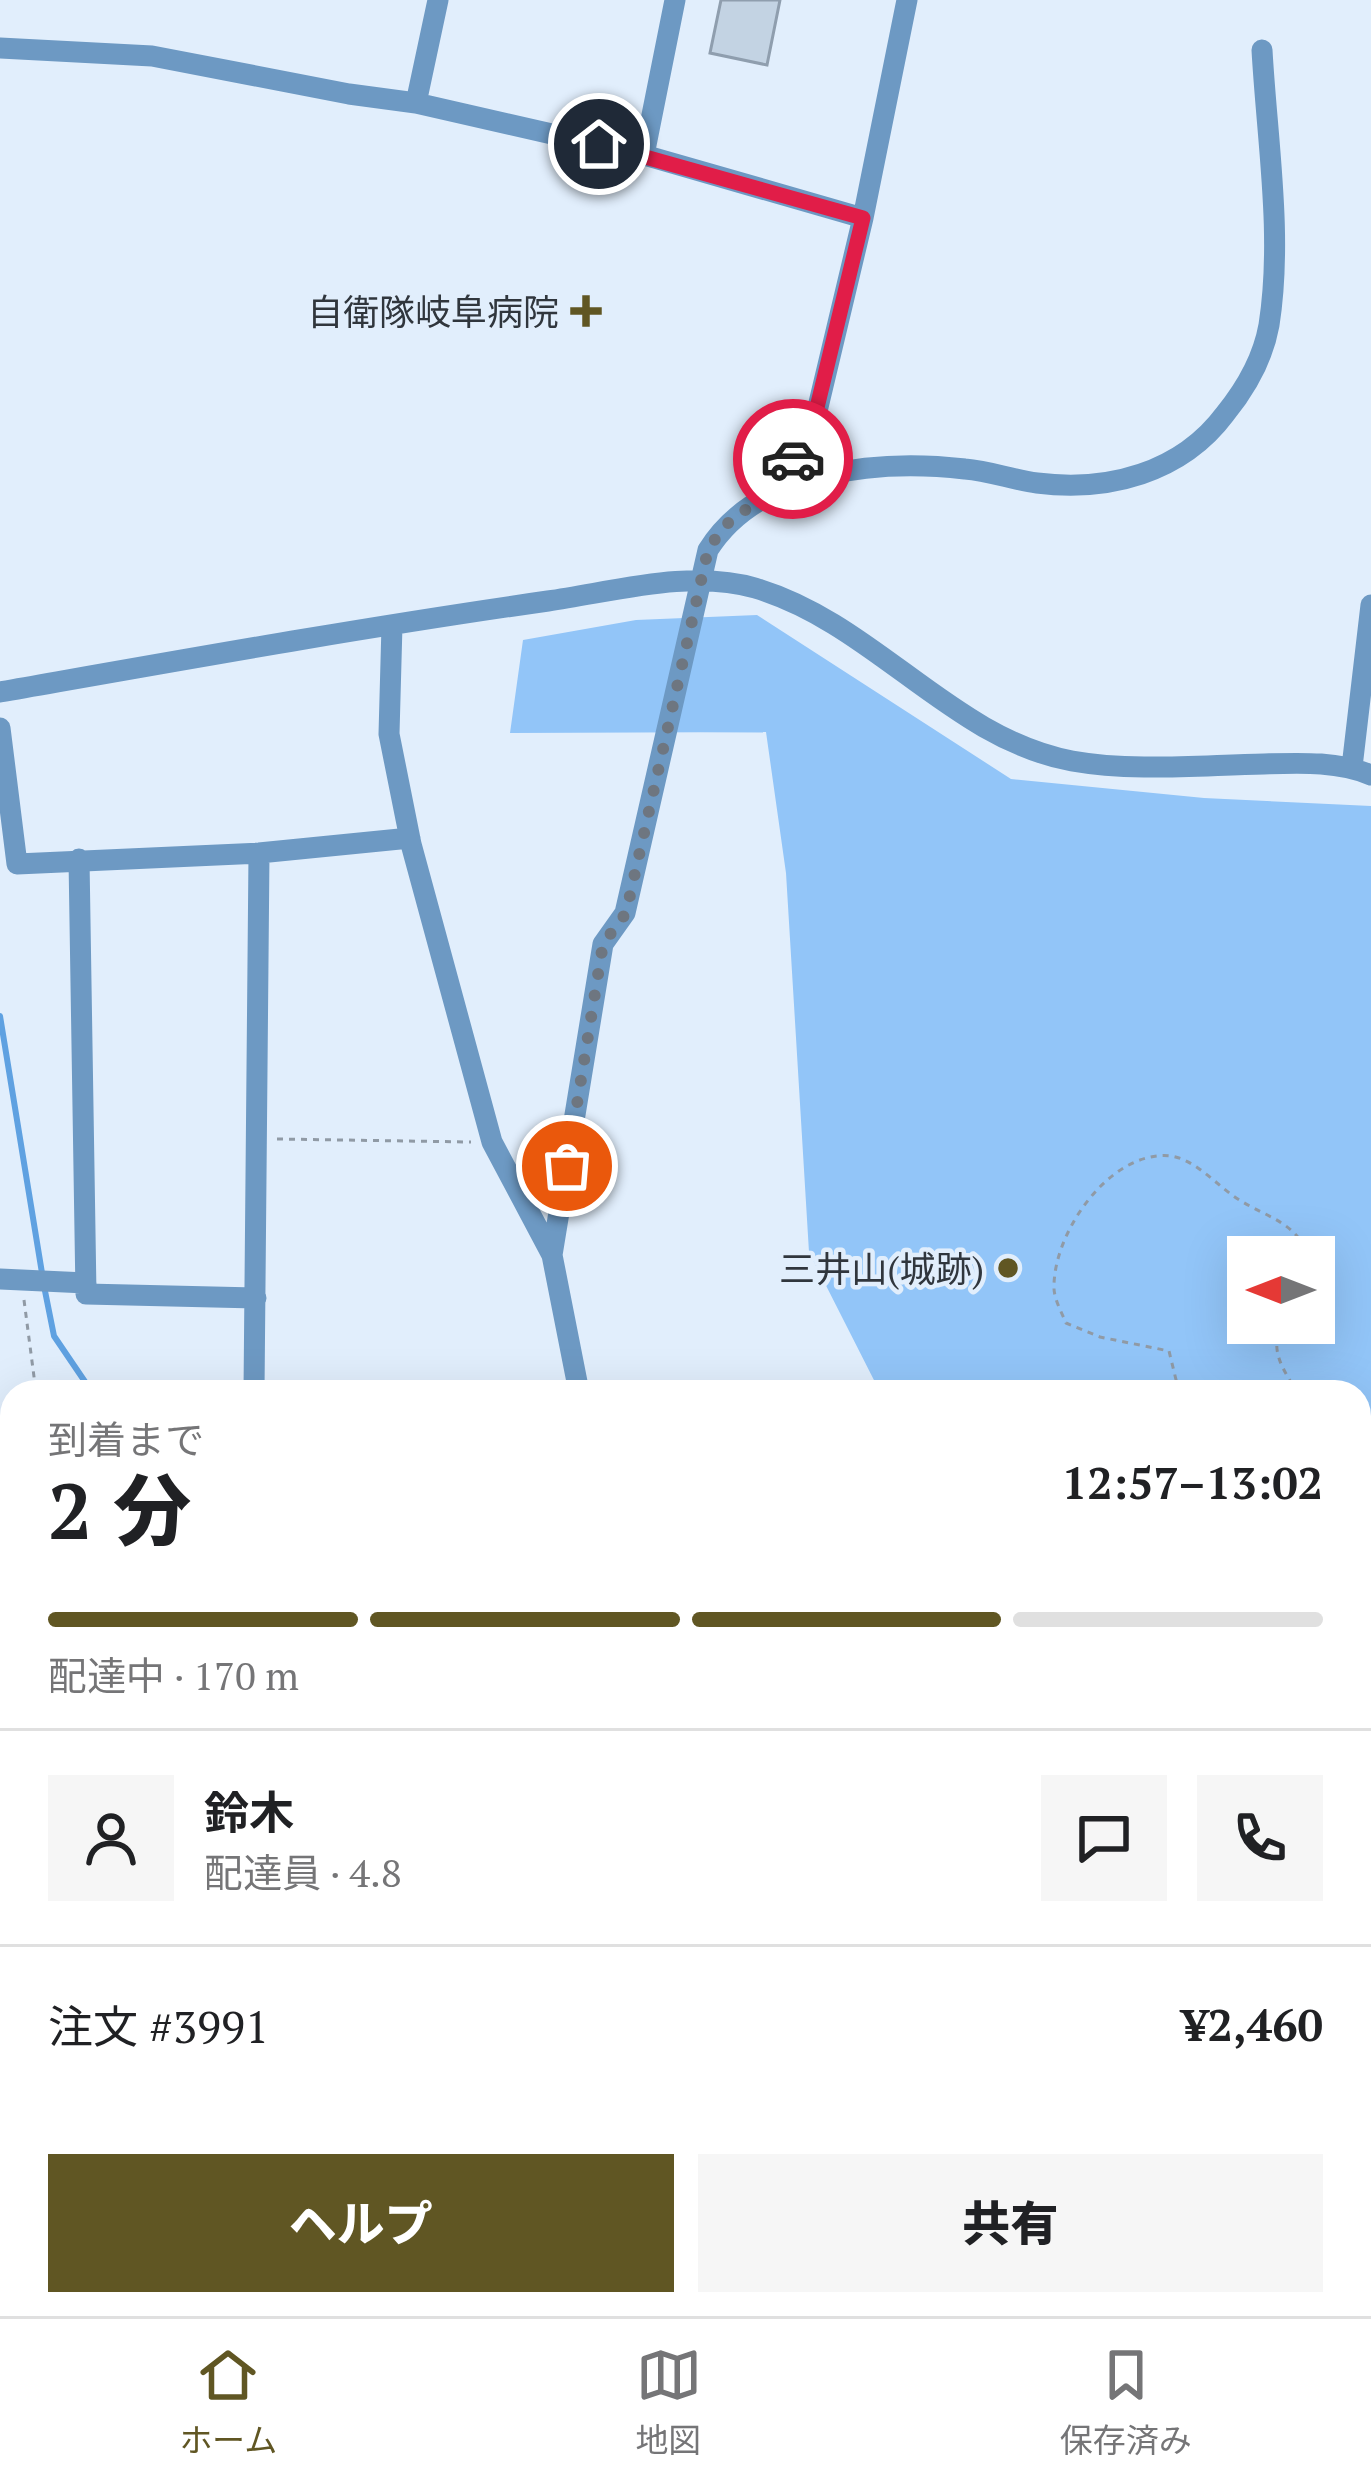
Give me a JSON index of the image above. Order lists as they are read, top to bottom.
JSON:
{
  "places": {
    "health": ["自衛隊岐阜病院"],
    "other": ["三井山(城跡)"]
  },
  "north": "left",
  "page": {
    "heading": ["2 分", "到着まで", "12:57–13:02"],
    "panel": [
      "鈴木",
      "配達員 · 4.8",
      "注文 #3991",
      "¥2,460"
    ],
    "bar": "配達中 · 170 m",
    "buttons": ["ヘルプ", "共有"],
    "tabs": ["ホーム", "地図", "保存済み"]
  }
}
